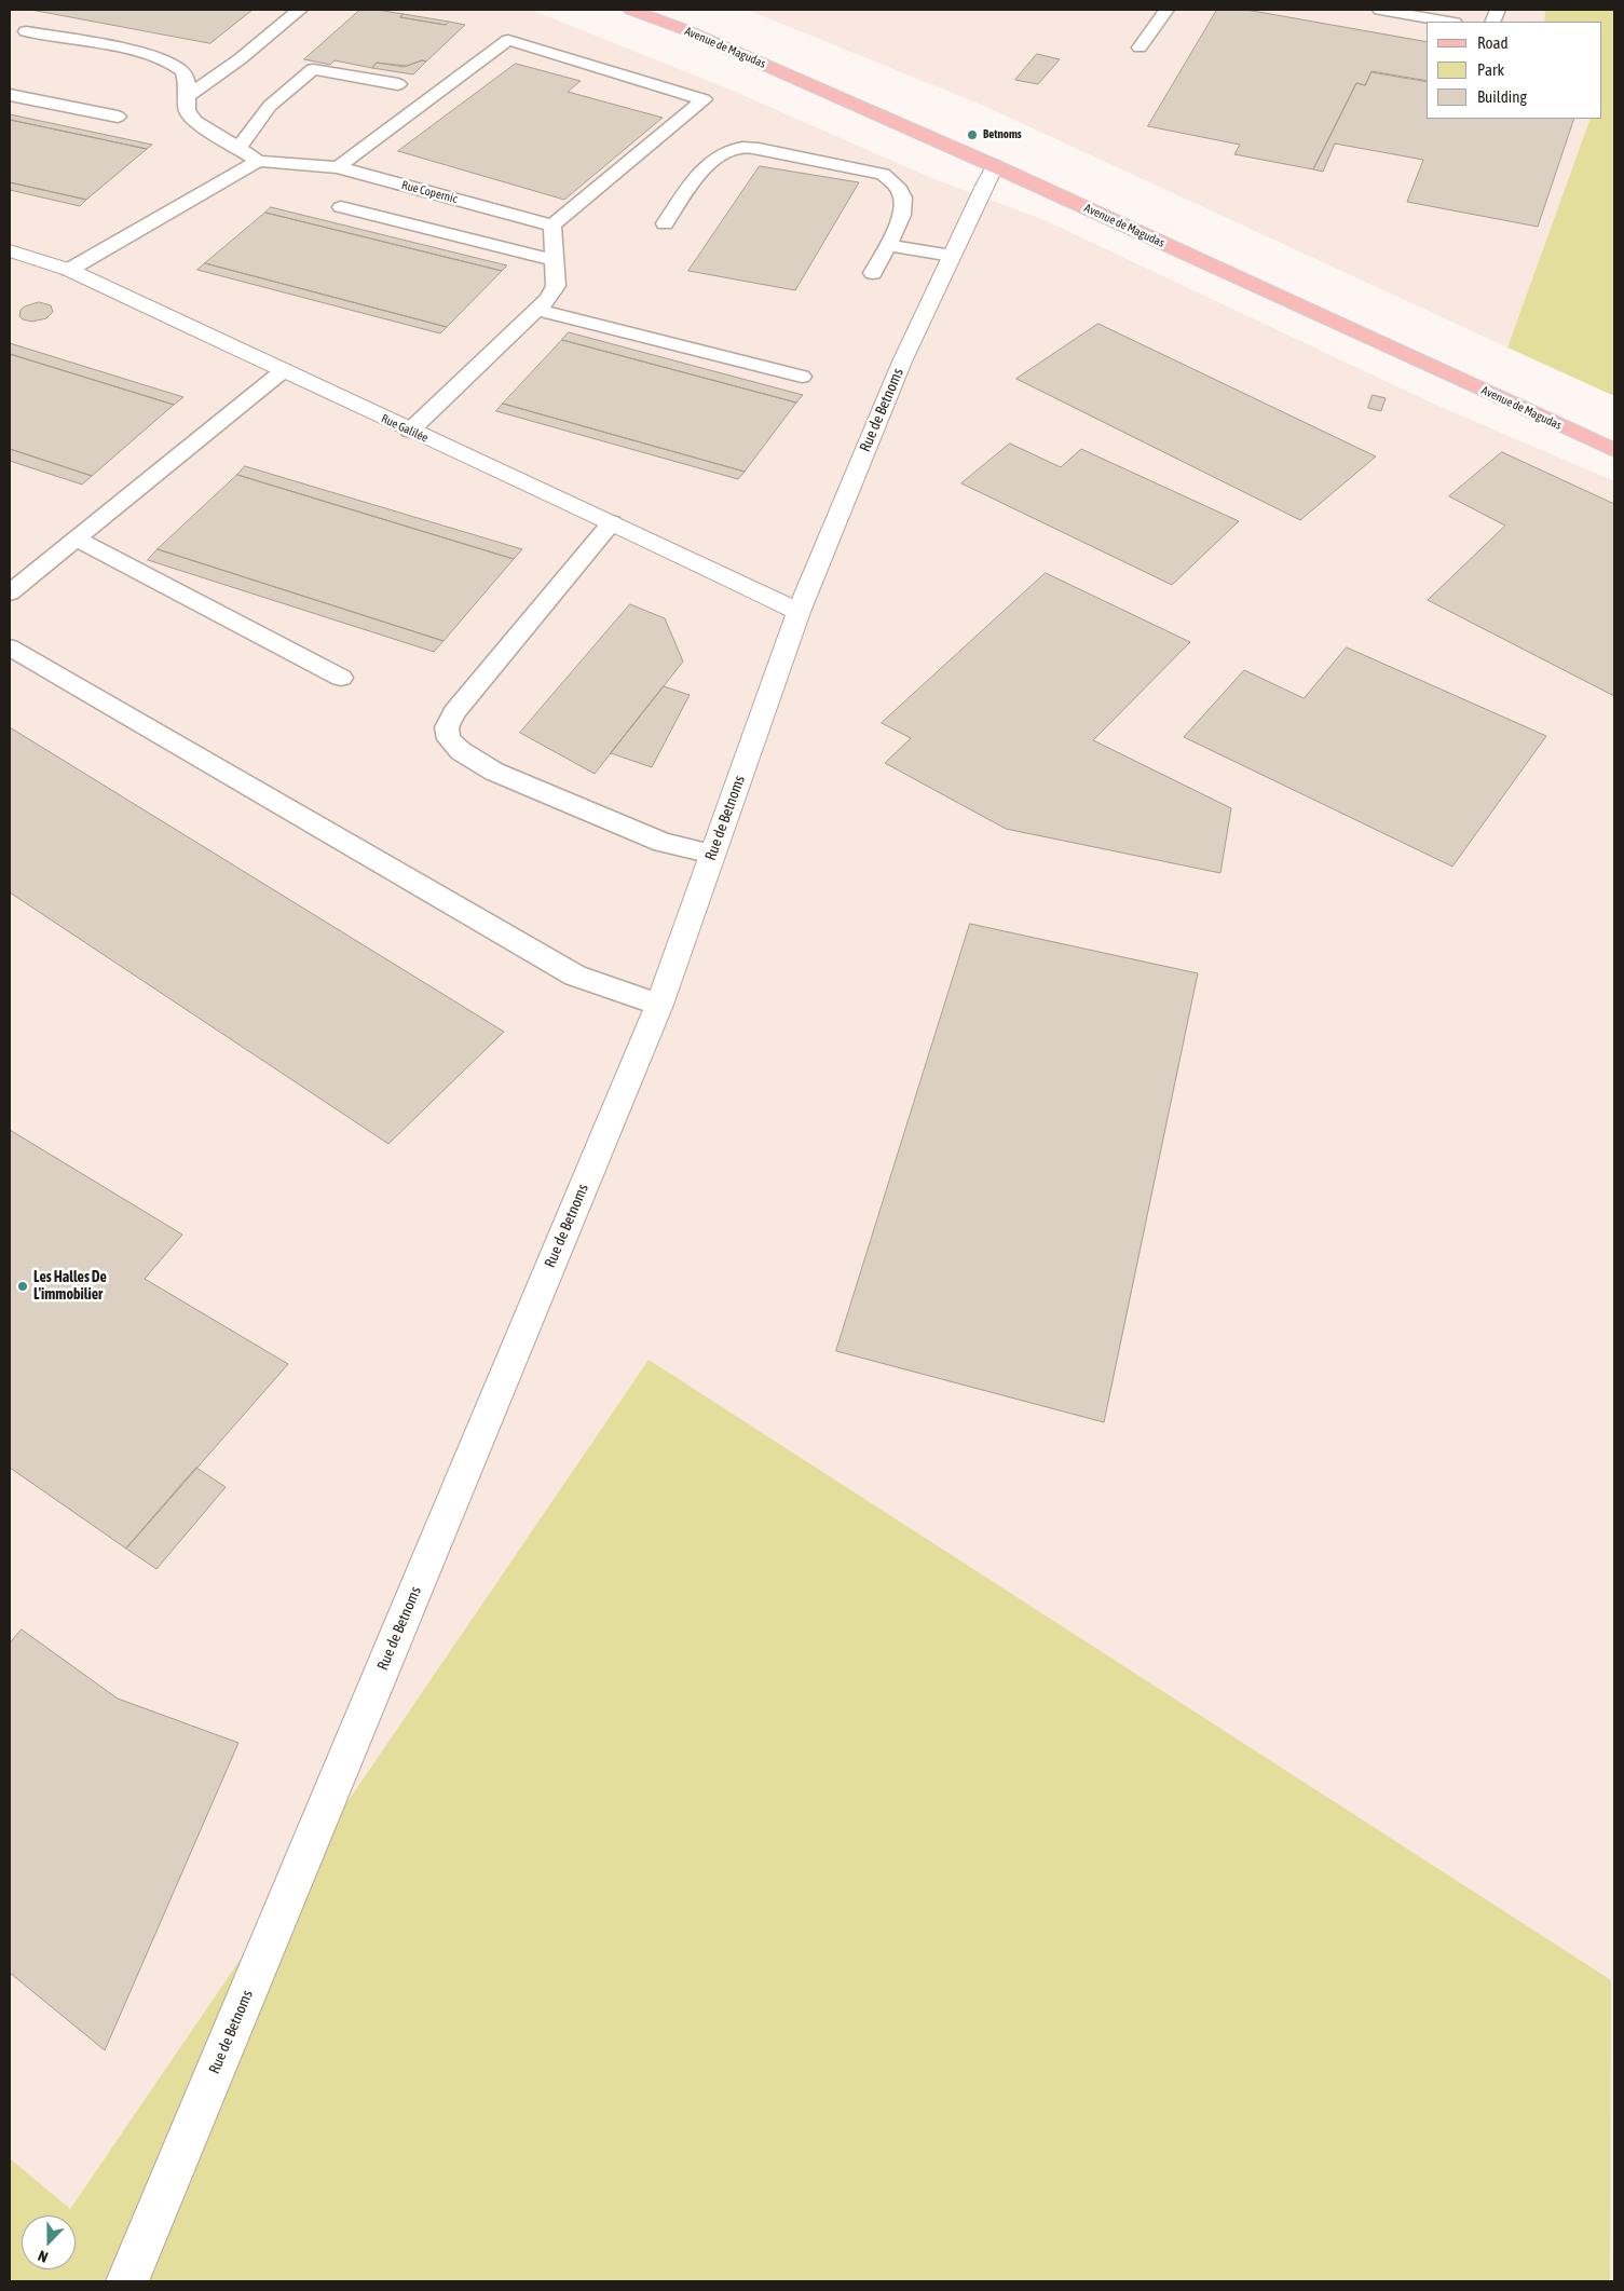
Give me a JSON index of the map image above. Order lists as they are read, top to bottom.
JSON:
{
  "streets": {
    "main road": ["Avenue de Magudas"],
    "street": ["Rue de Betnoms", "Rue Galilée"],
    "lane": ["Rue Copernic"]
  },
  "crossings": [
    ["Avenue de Magudas", "Rue de Betnoms"],
    ["Rue de Betnoms", "Rue Galilée"]
  ],
  "places": ["Betnoms", "Les Halles De L'immobilier"],
  "legend": ["Road", "Park", "Building"],
  "north": "bottom"
}
